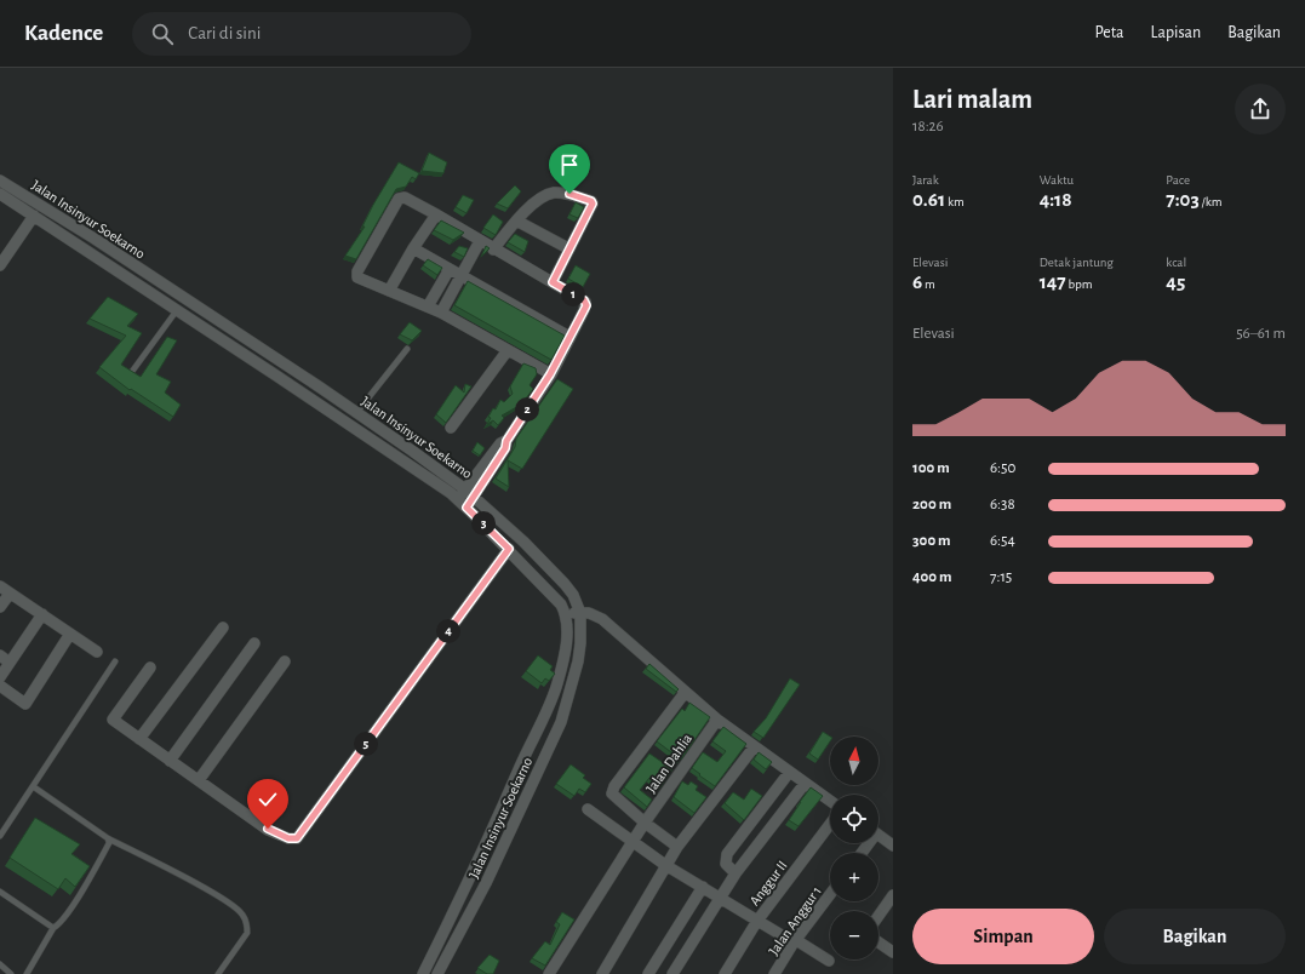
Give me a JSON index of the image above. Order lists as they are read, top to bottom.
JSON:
{
  "streets": {
    "street": [
      "Jalan Insinyur Soekarno",
      "Jalan Dahlia",
      "Anggur II",
      "Jalan Anggur 1"
    ]
  },
  "north": "top",
  "page": {
    "header": "Kadence",
    "search": "Cari di sini",
    "nav": ["Peta", "Lapisan", "Bagikan"],
    "heading": ["Lari malam", "18:26"],
    "stats": [
      ["Jarak", "0.61 km"],
      ["Waktu", "4:18"],
      ["Pace", "7:03 /km"],
      ["Elevasi", "6 m"],
      ["Detak jantung", "147 bpm"],
      ["kcal", "45"]
    ],
    "pins": [
      "1",
      "2",
      "3",
      "4",
      "5"
    ],
    "chart": ["Elevasi", "56–61 m"],
    "list": [
      {
        "name": "100 m",
        "note": "6:50"
      },
      {
        "name": "200 m",
        "note": "6:38"
      },
      {
        "name": "300 m",
        "note": "6:54"
      },
      {
        "name": "400 m",
        "note": "7:15"
      }
    ],
    "map_buttons": ["+", "−"],
    "buttons": ["Simpan", "Bagikan"]
  }
}
